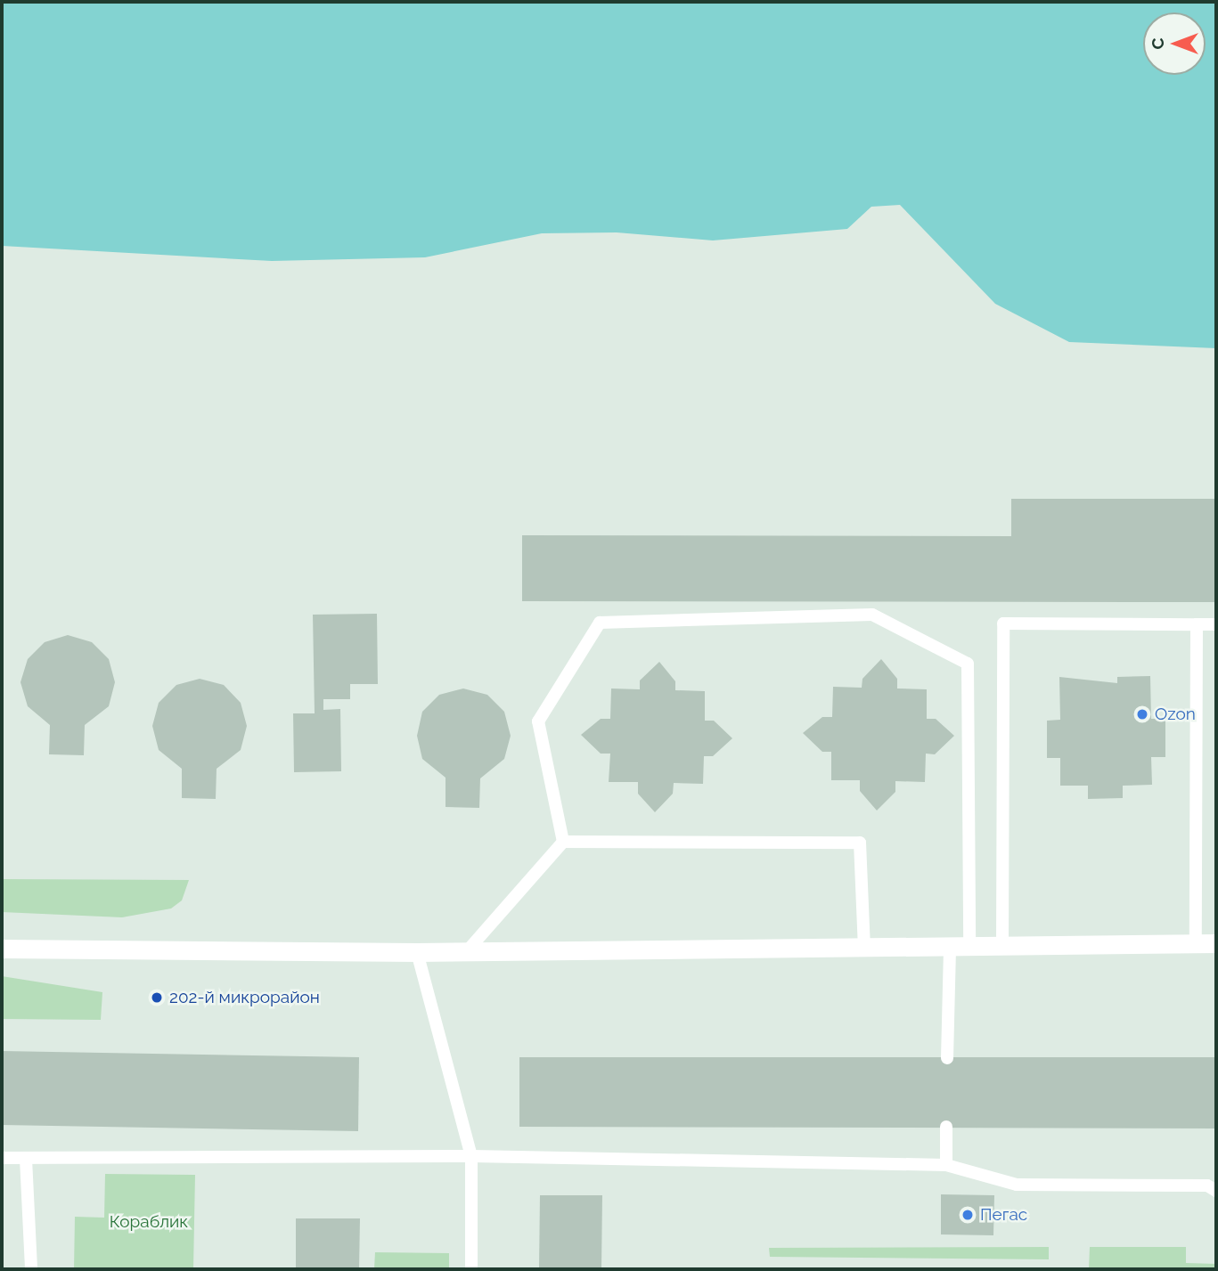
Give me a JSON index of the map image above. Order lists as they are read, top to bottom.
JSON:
{
  "parks": ["Кораблик"],
  "places": ["Ozon", "202-й микрорайон", "Пегас"],
  "north": "left"
}
